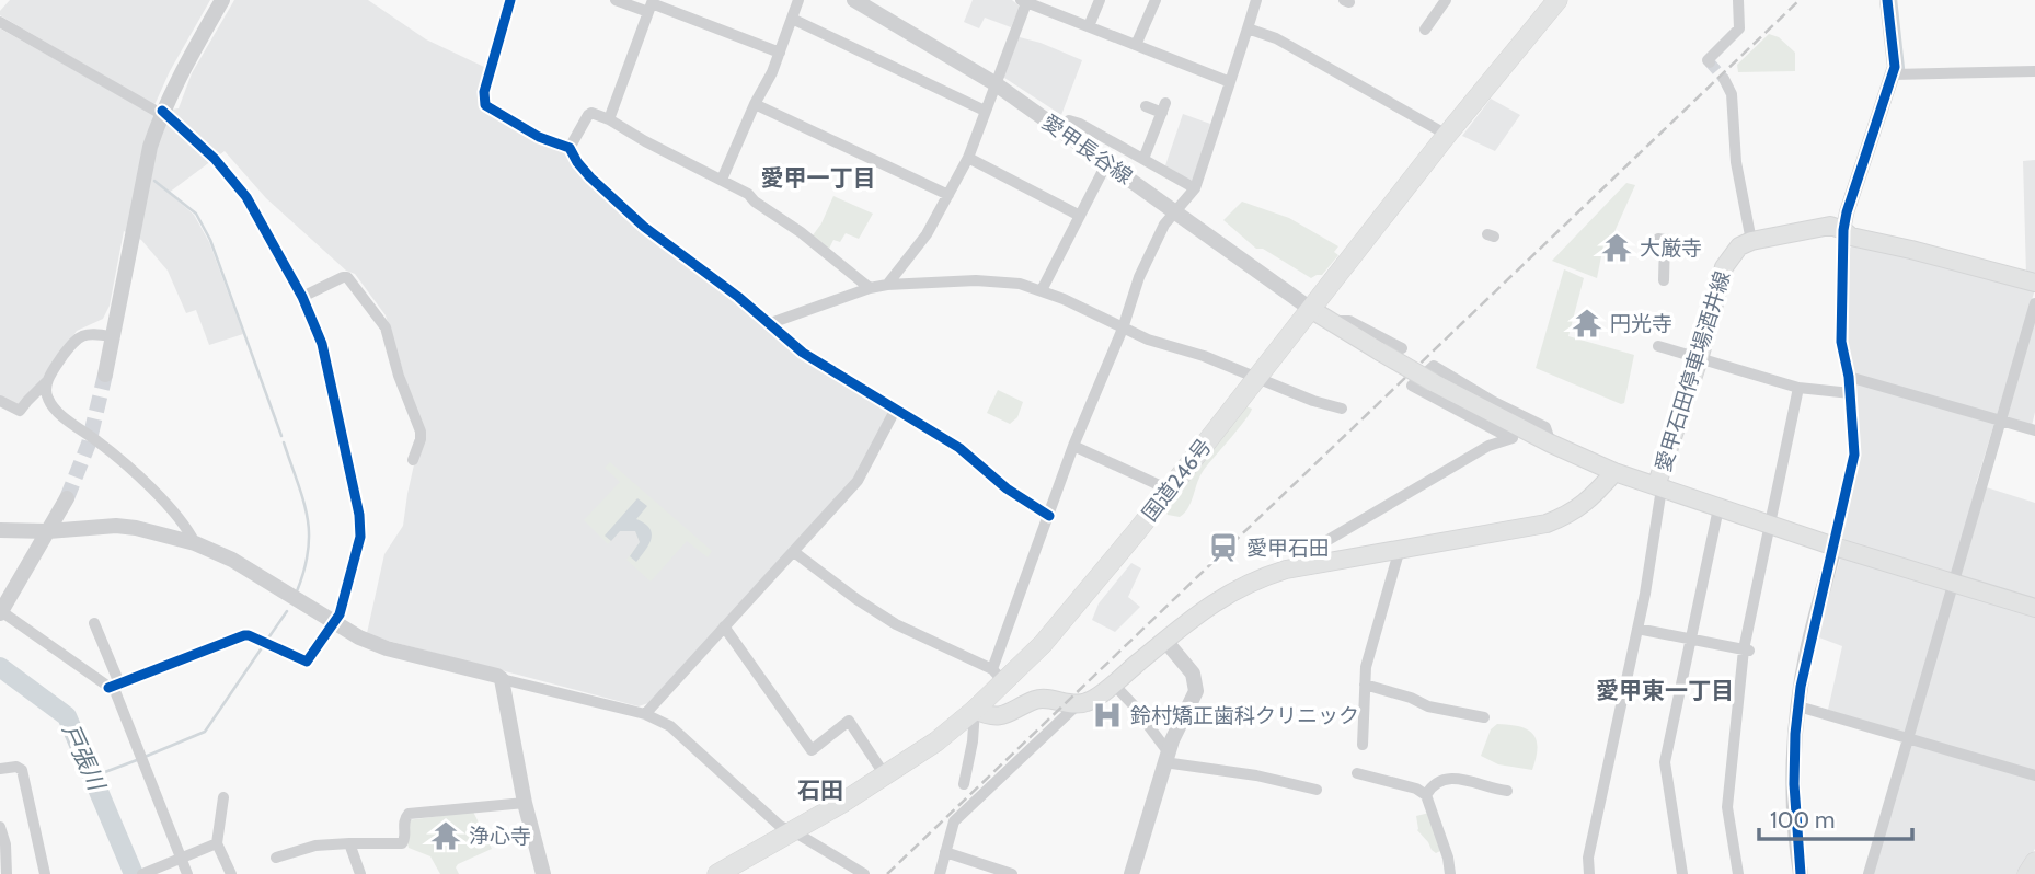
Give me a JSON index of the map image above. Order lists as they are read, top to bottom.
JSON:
{
  "streets": {
    "main road": ["愛甲石田停車場酒井線", "国道246号"],
    "street": ["愛甲長谷線"]
  },
  "crossings": [
    ["愛甲長谷線", "愛甲石田停車場酒井線"],
    ["愛甲長谷線", "国道246号"],
    ["愛甲石田停車場酒井線", "国道246号"]
  ],
  "districts": ["愛甲一丁目", "愛甲東一丁目", "石田"],
  "water": ["戸張川"],
  "places": {
    "temple": ["大厳寺", "円光寺", "浄心寺"],
    "station": ["愛甲石田"],
    "hospital": ["鈴村矯正歯科クリニック"]
  },
  "scale_bar": "100 m"
}
